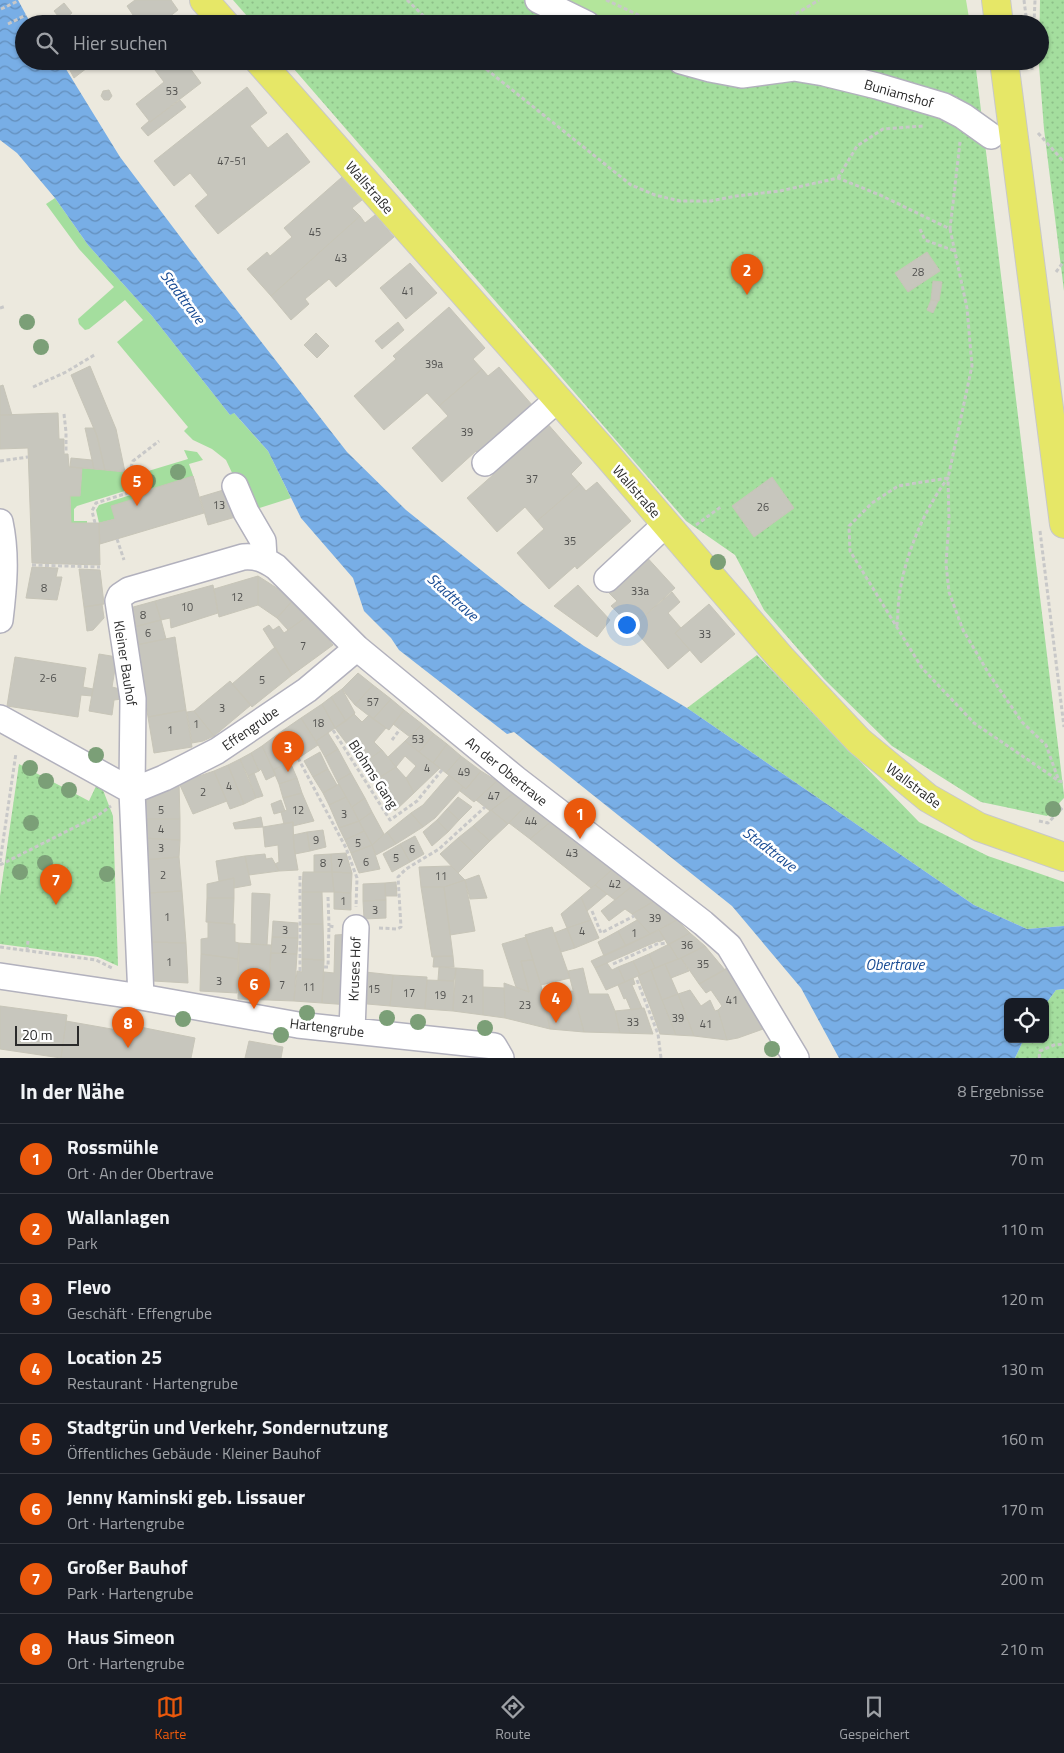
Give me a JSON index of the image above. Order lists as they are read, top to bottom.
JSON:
{
  "streets": {
    "main road": ["Wallstraße"],
    "street": [
      "Buniamshof",
      "Kleiner Bauhof",
      "Effengrube",
      "An der Obertrave",
      "Kruses Hof",
      "Hartengrube"
    ],
    "path": ["Blohms Gang"]
  },
  "crossings": [
    ["Kleiner Bauhof", "Effengrube"],
    ["Kleiner Bauhof", "An der Obertrave"],
    ["Effengrube", "An der Obertrave"],
    ["Kruses Hof", "Hartengrube"]
  ],
  "water": ["Stadttrave", "Obertrave"],
  "house_numbers": [
    "53",
    "47-51",
    "45",
    "43",
    "28",
    "41",
    "39a",
    "39",
    "37",
    "13",
    "26",
    "35",
    "8",
    "33a",
    "12",
    "10",
    "8",
    "6",
    "33",
    "7",
    "2-6",
    "5",
    "57",
    "3",
    "18",
    "1",
    "1",
    "53",
    "4",
    "49",
    "4",
    "2",
    "47",
    "5",
    "12",
    "3",
    "44",
    "4",
    "9",
    "5",
    "3",
    "6",
    "43",
    "5",
    "6",
    "8",
    "7",
    "2",
    "11",
    "42",
    "1",
    "3",
    "1",
    "39",
    "3",
    "4",
    "1",
    "36",
    "2",
    "1",
    "35",
    "3",
    "7",
    "11",
    "15",
    "17",
    "19",
    "21",
    "41",
    "23",
    "39",
    "33",
    "41"
  ],
  "scale_bar": "20 m",
  "page": {
    "search": "Hier suchen",
    "pins": [
      "2",
      "5",
      "3",
      "1",
      "7",
      "6",
      "4",
      "8"
    ],
    "scale": "20 m",
    "heading": ["In der Nähe", "8 Ergebnisse"],
    "list": [
      {
        "mark": "1",
        "name": "Rossmühle",
        "note": "Ort · An der Obertrave",
        "value": "70 m"
      },
      {
        "mark": "2",
        "name": "Wallanlagen",
        "note": "Park",
        "value": "110 m"
      },
      {
        "mark": "3",
        "name": "Flevo",
        "note": "Geschäft · Effengrube",
        "value": "120 m"
      },
      {
        "mark": "4",
        "name": "Location 25",
        "note": "Restaurant · Hartengrube",
        "value": "130 m"
      },
      {
        "mark": "5",
        "name": "Stadtgrün und Verkehr, Sondernutzung",
        "note": "Öffentliches Gebäude · Kleiner Bauhof",
        "value": "160 m"
      },
      {
        "mark": "6",
        "name": "Jenny Kaminski geb. Lissauer",
        "note": "Ort · Hartengrube",
        "value": "170 m"
      },
      {
        "mark": "7",
        "name": "Großer Bauhof",
        "note": "Park · Hartengrube",
        "value": "200 m"
      },
      {
        "mark": "8",
        "name": "Haus Simeon",
        "note": "Ort · Hartengrube",
        "value": "210 m"
      }
    ],
    "nav": ["Karte", "Route", "Gespeichert"]
  }
}
